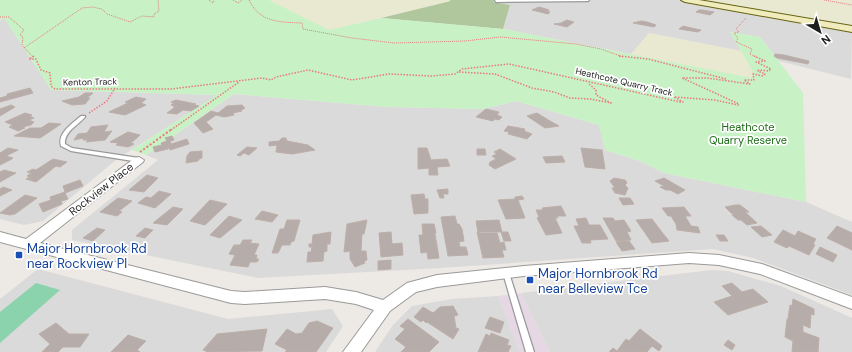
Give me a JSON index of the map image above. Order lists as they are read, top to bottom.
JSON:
{
  "streets": {
    "street": ["Rockview Place"],
    "path": ["Kenton Track", "Heathcote Quarry Track"]
  },
  "crossings": [
    ["Kenton Track", "Heathcote Quarry Track"]
  ],
  "parks": ["Heathcote Quarry Reserve"],
  "places": {
    "transit": ["Major Hornbrook Rd near Rockview Pl", "Major Hornbrook Rd near Belleview Tce"]
  },
  "north": "bottom right"
}
